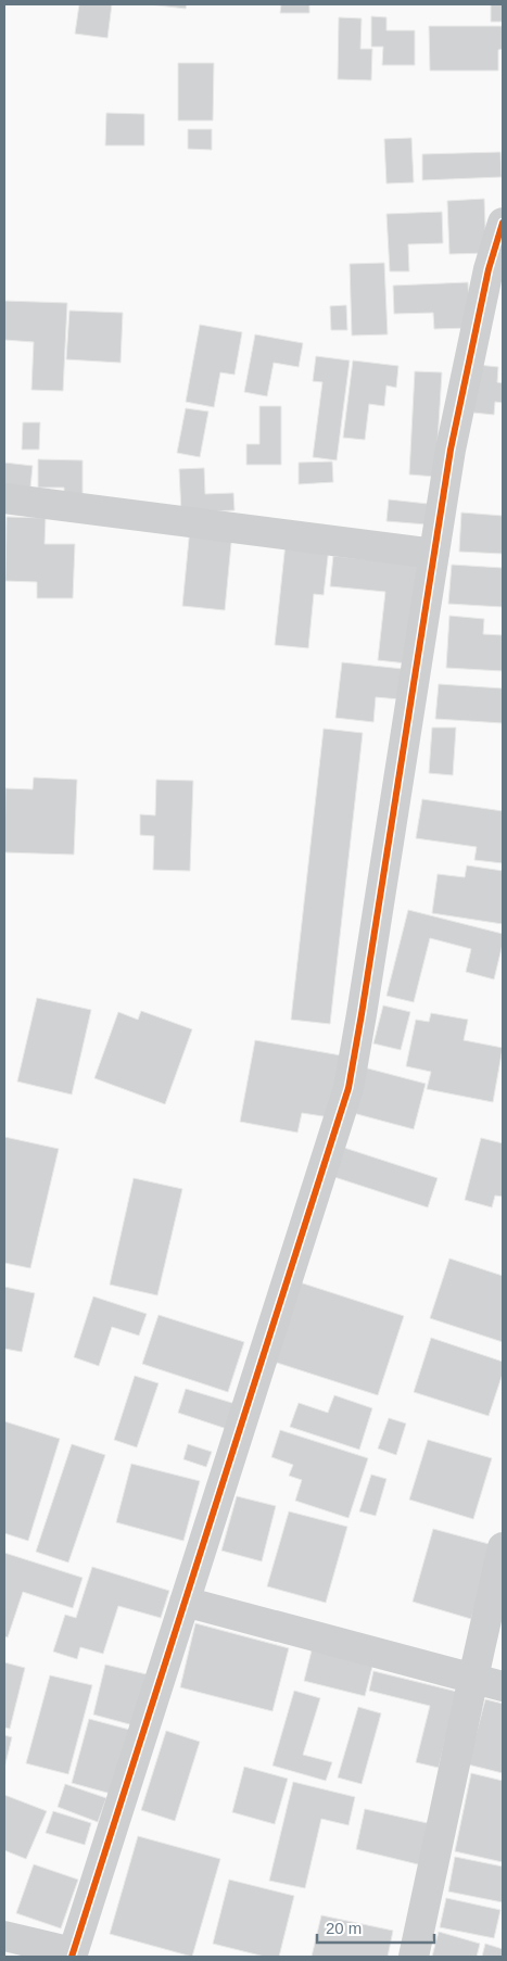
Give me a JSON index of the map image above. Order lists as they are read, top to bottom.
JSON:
{
  "scale_bar": "20 m"
}
